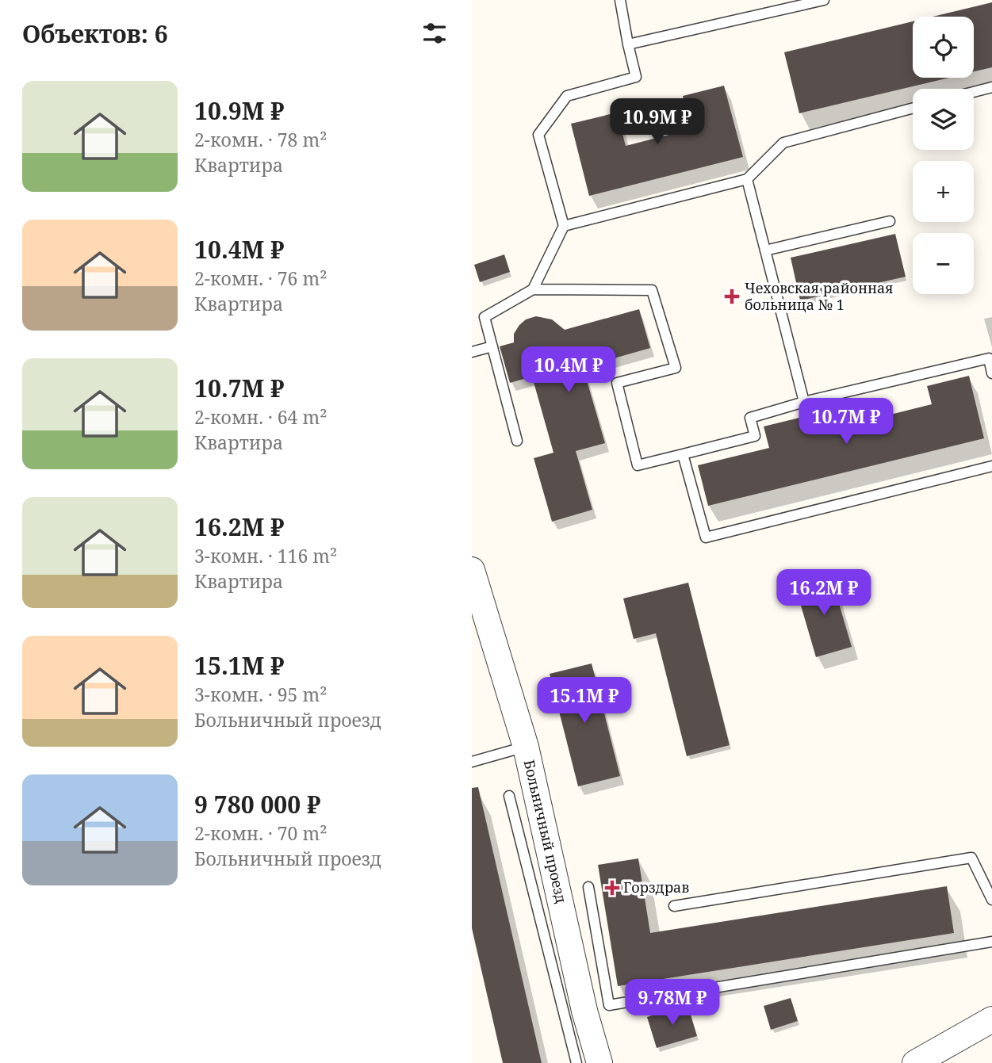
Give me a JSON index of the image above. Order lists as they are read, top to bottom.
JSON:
{
  "streets": {
    "street": ["Больничный проезд"]
  },
  "places": {
    "health": ["Чеховская районная больница № 1", "Горздрав"]
  },
  "page": {
    "heading": "Объектов: 6",
    "map_buttons": ["+", "−"],
    "list": [
      {
        "name": "10.9M ₽",
        "note": "2-комн. · 78 m² · Квартира"
      },
      {
        "name": "10.4M ₽",
        "note": "2-комн. · 76 m² · Квартира"
      },
      {
        "name": "10.7M ₽",
        "note": "2-комн. · 64 m² · Квартира"
      },
      {
        "name": "16.2M ₽",
        "note": "3-комн. · 116 m² · Квартира"
      },
      {
        "name": "15.1M ₽",
        "note": "3-комн. · 95 m² · Больничный проезд"
      },
      {
        "name": "9 780 000 ₽",
        "note": "2-комн. · 70 m² · Больничный проезд"
      }
    ],
    "price": [
      "10.9M ₽",
      "10.4M ₽",
      "10.7M ₽",
      "16.2M ₽",
      "15.1M ₽",
      "9.78M ₽"
    ]
  }
}
